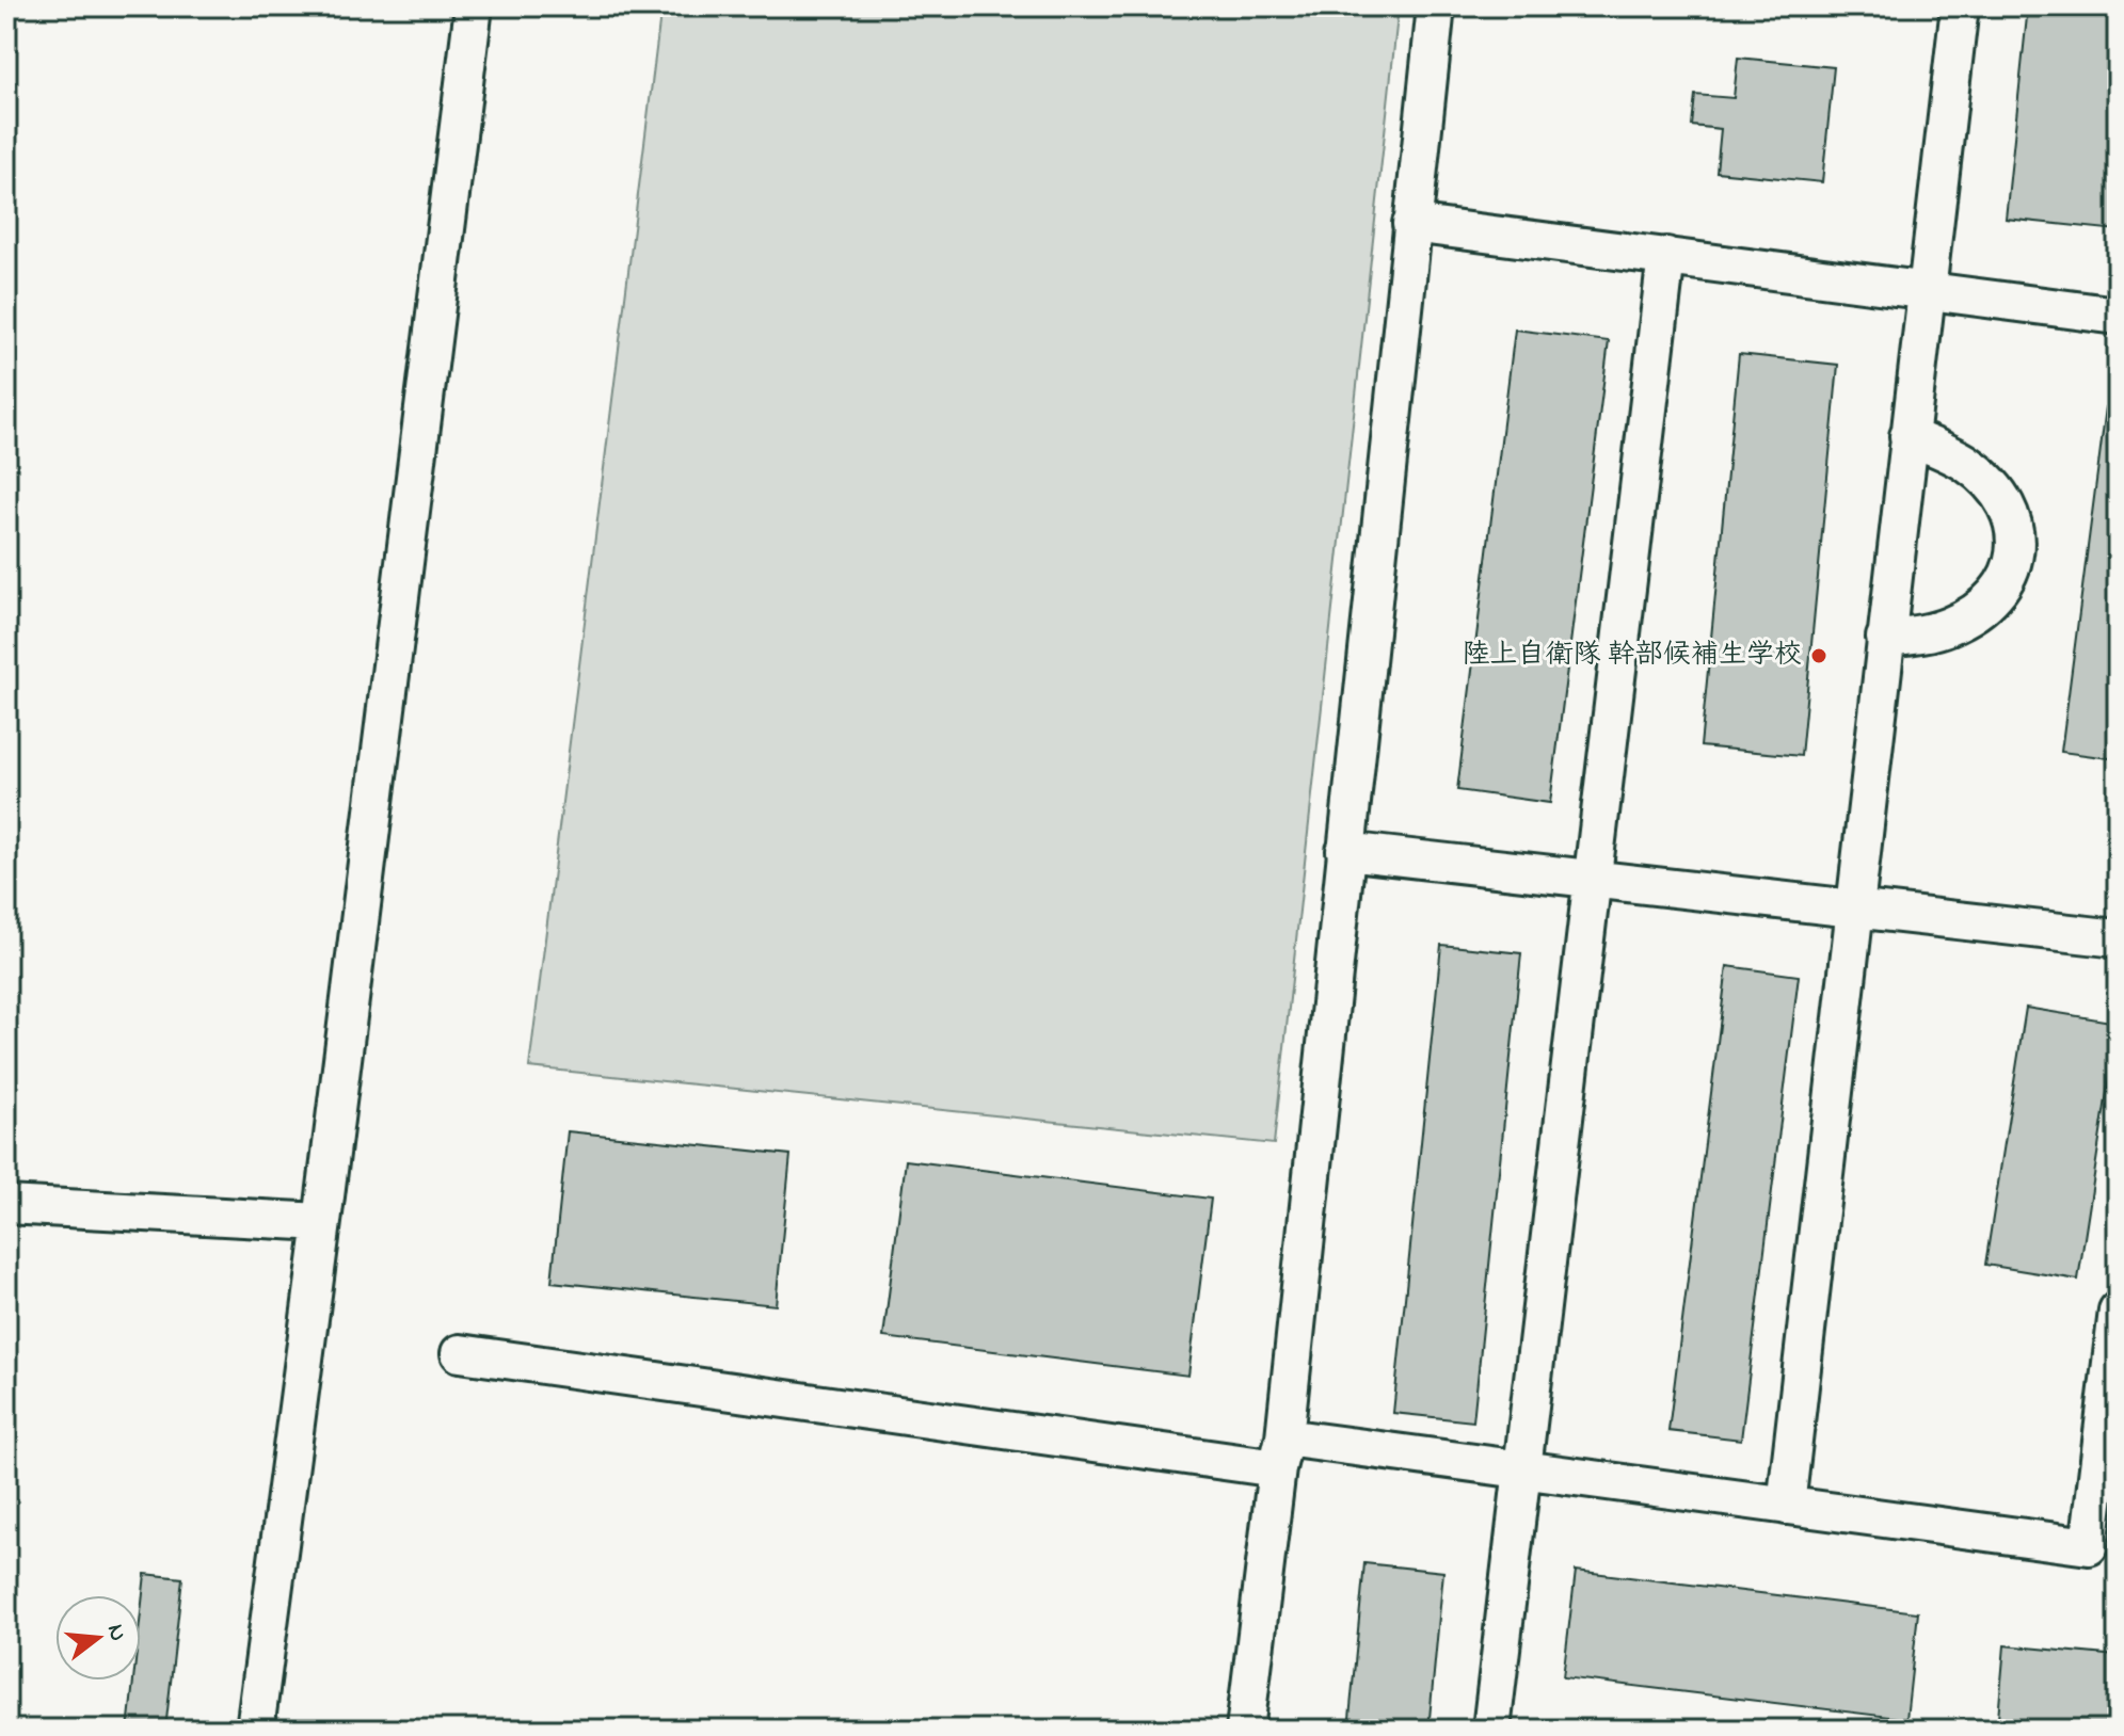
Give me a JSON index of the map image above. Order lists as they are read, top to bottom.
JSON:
{
  "places": ["陸上自衛隊 幹部候補生学校"],
  "north": "right"
}
